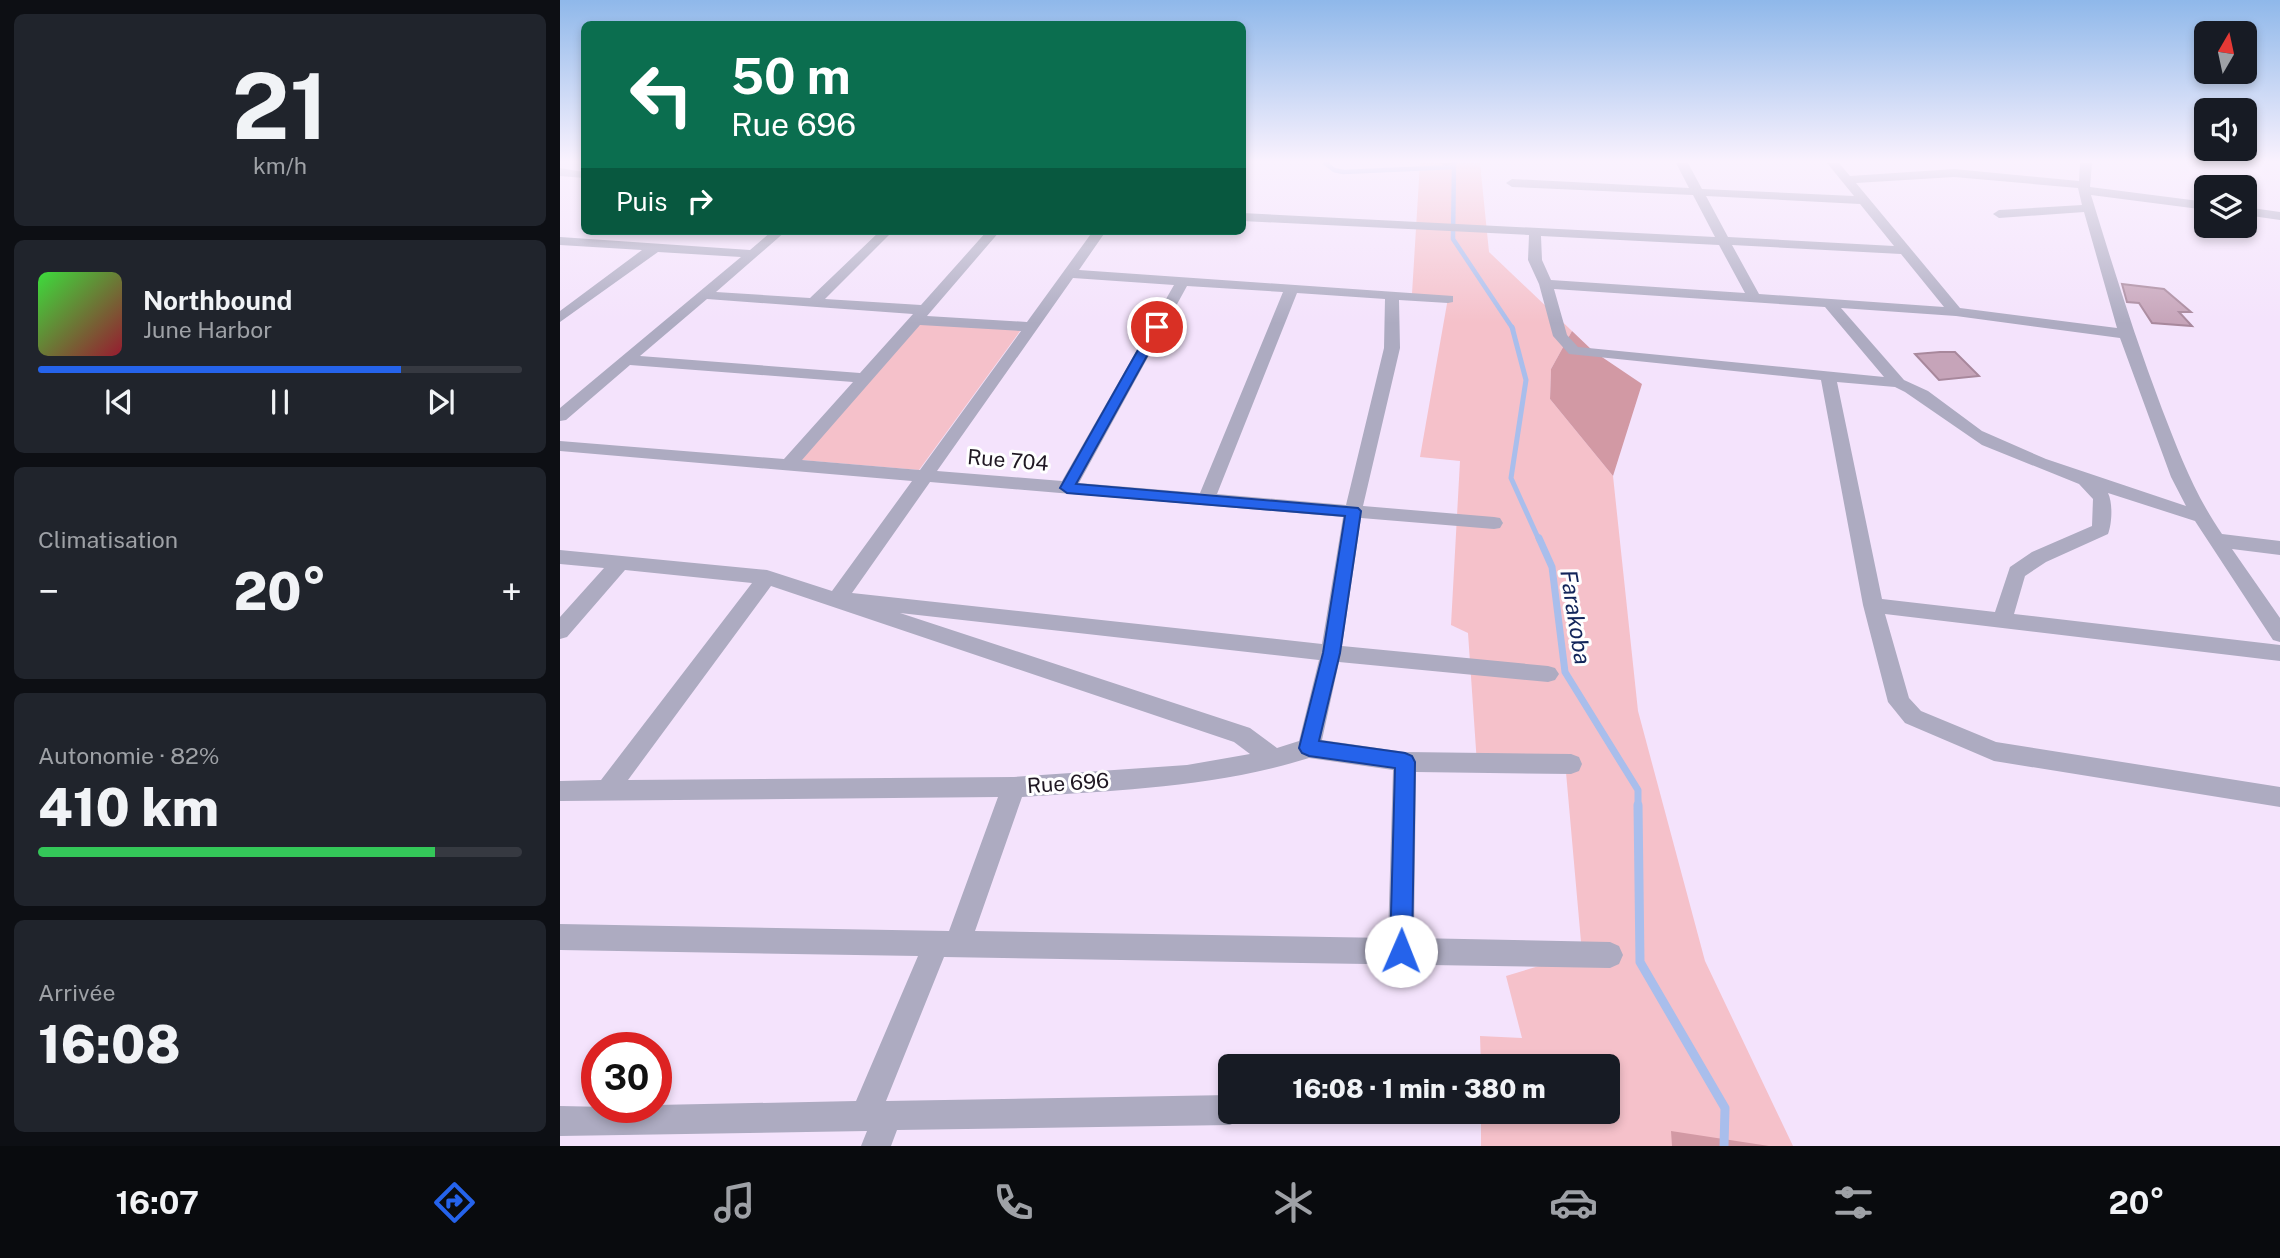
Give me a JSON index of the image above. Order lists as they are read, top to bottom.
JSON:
{
  "streets": {
    "street": ["Rue 704", "Rue 696"]
  },
  "water": ["Farakoba"],
  "north": "top",
  "page": {
    "tile": [
      ["21", "km/h"],
      "Climatisation",
      ["Autonomie · 82%", "410 km"],
      ["Arrivée", "16:08"]
    ],
    "turn": ["50 m", "Rue 696"],
    "then": "Puis",
    "song": ["Northbound", "June Harbor"],
    "heat": ["−", "20°", "+"],
    "limit": "30",
    "trip": "16:08 · 1 min · 380 m",
    "tabs": ["16:07", "20°"]
  }
}
